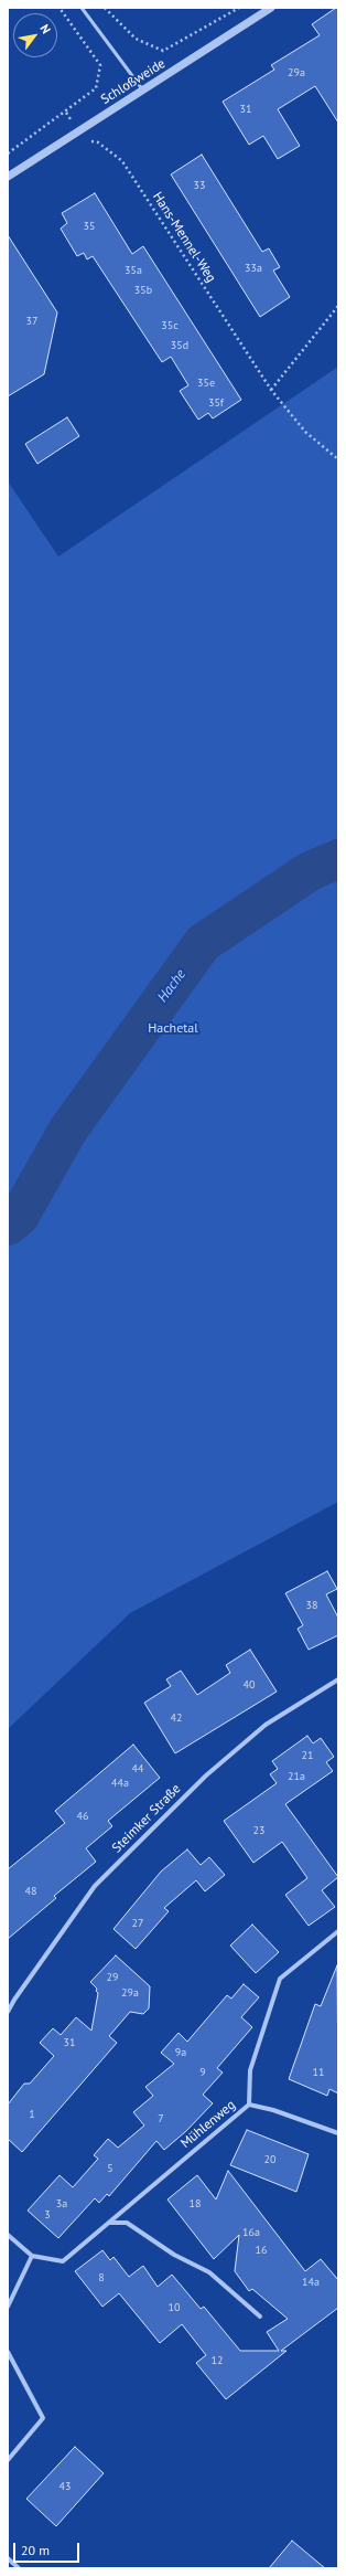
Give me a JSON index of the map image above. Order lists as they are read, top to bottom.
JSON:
{
  "streets": {
    "street": ["Schloßweide", "Steimker Straße", "Mühlenweg"],
    "path": ["Hans-Mennel-Weg"]
  },
  "crossings": [
    ["Schloßweide", "Hans-Mennel-Weg"]
  ],
  "water": ["Hache"],
  "parks": ["Hachetal"],
  "house_numbers": [
    "29a",
    "31",
    "33",
    "35",
    "33a",
    "35a",
    "35b",
    "37",
    "35c",
    "35d",
    "35e",
    "35f",
    "38",
    "40",
    "42",
    "21",
    "44",
    "21a",
    "44a",
    "46",
    "23",
    "48",
    "27",
    "29",
    "29a",
    "31",
    "9a",
    "9",
    "11",
    "1",
    "7",
    "20",
    "5",
    "3a",
    "18",
    "3",
    "16a",
    "16",
    "8",
    "14a",
    "10",
    "12",
    "43"
  ],
  "scale_bar": "20 m",
  "north": "top right"
}
